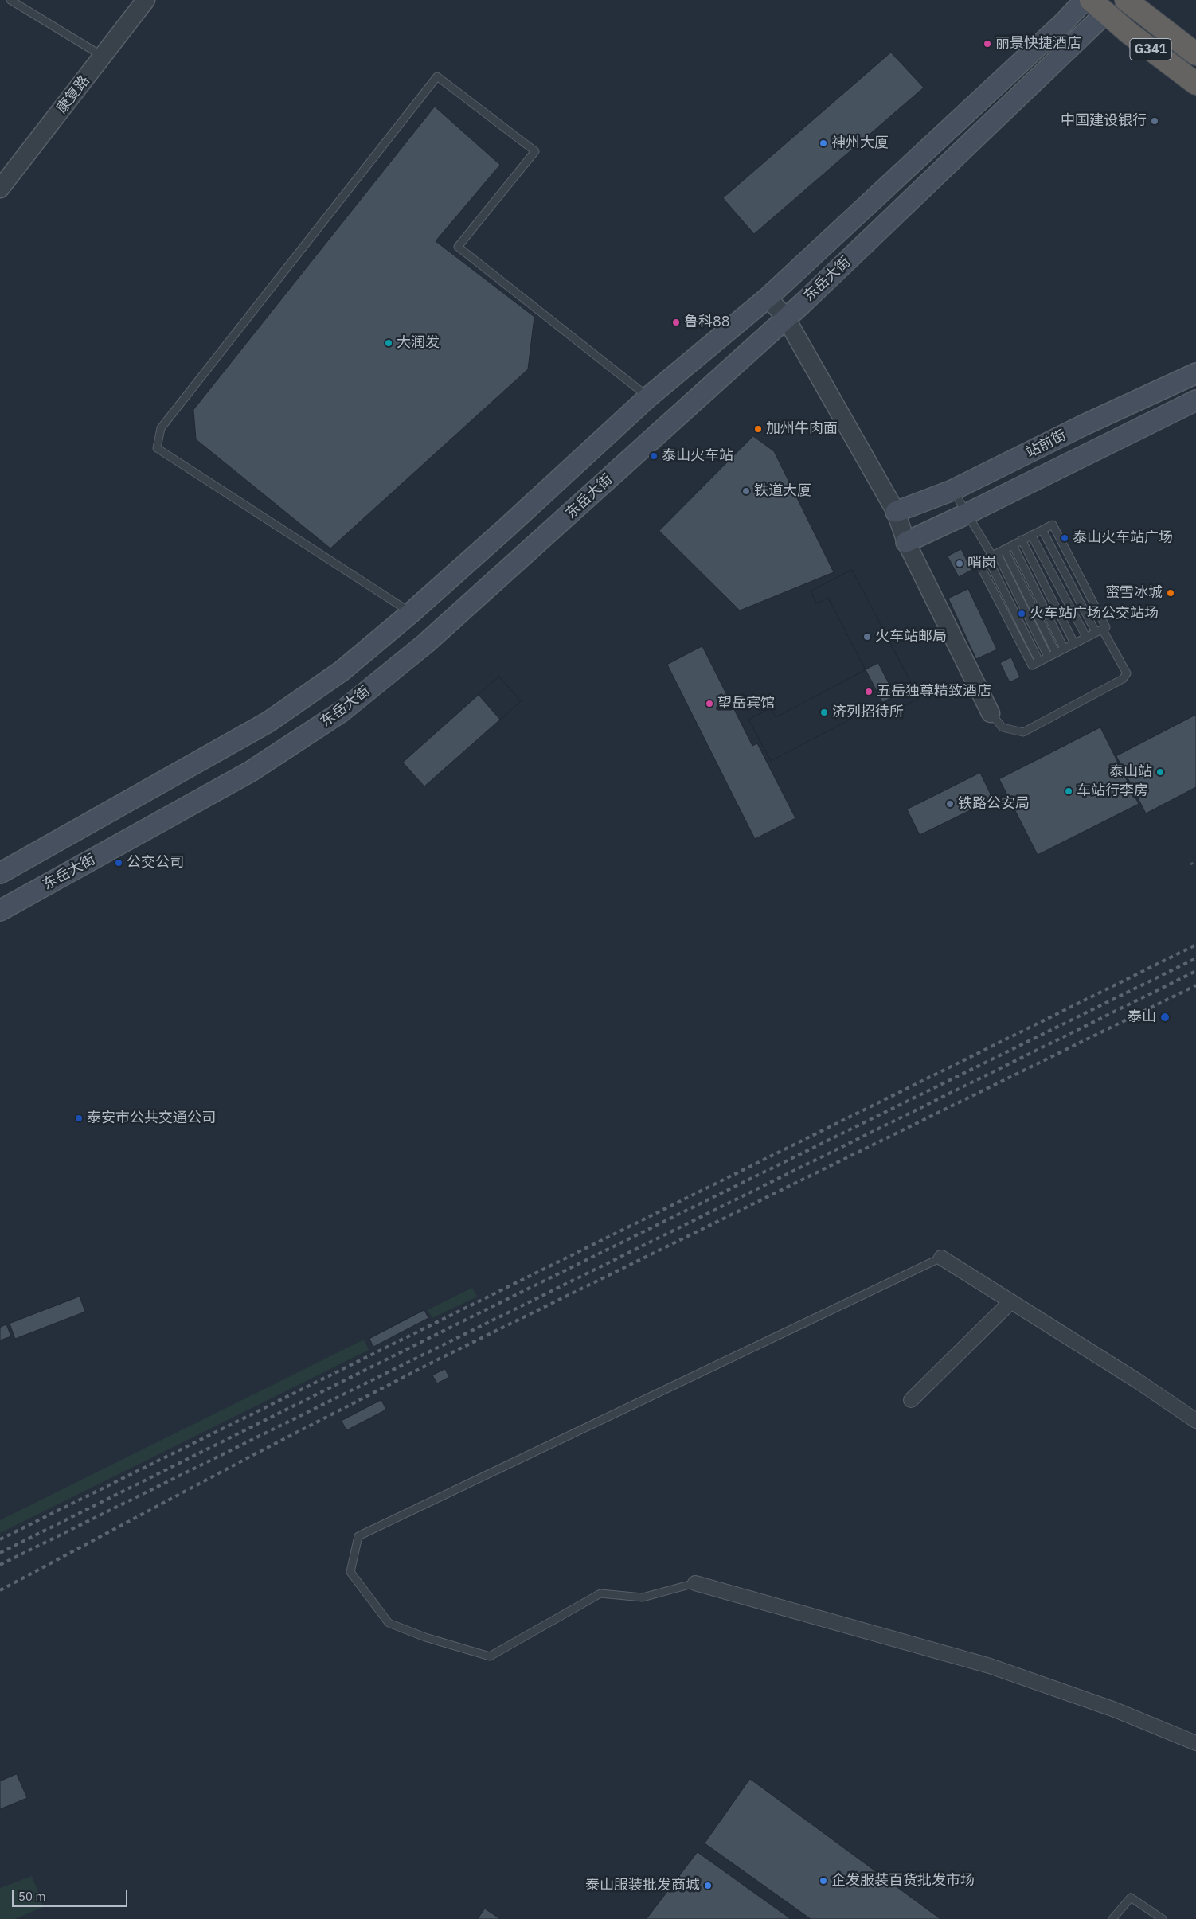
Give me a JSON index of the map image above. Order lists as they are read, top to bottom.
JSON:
{
  "streets": {
    "highway": ["G341"],
    "main road": ["东岳大街", "站前街"],
    "street": ["康复路"]
  },
  "crossings": [
    ["G341", "东岳大街"]
  ],
  "places": [
    "丽景快捷酒店",
    "中国建设银行",
    "神州大厦",
    "鲁科88",
    "大润发",
    "加州牛肉面",
    "泰山火车站",
    "铁道大厦",
    "泰山火车站广场",
    "哨岗",
    "蜜雪冰城",
    "火车站广场公交站场",
    "火车站邮局",
    "五岳独尊精致酒店",
    "望岳宾馆",
    "济列招待所",
    "泰山站",
    "车站行李房",
    "铁路公安局",
    "公交公司",
    "泰山",
    "泰安市公共交通公司",
    "企发服装百货批发市场",
    "泰山服装批发商城"
  ],
  "scale_bar": "50 m"
}
